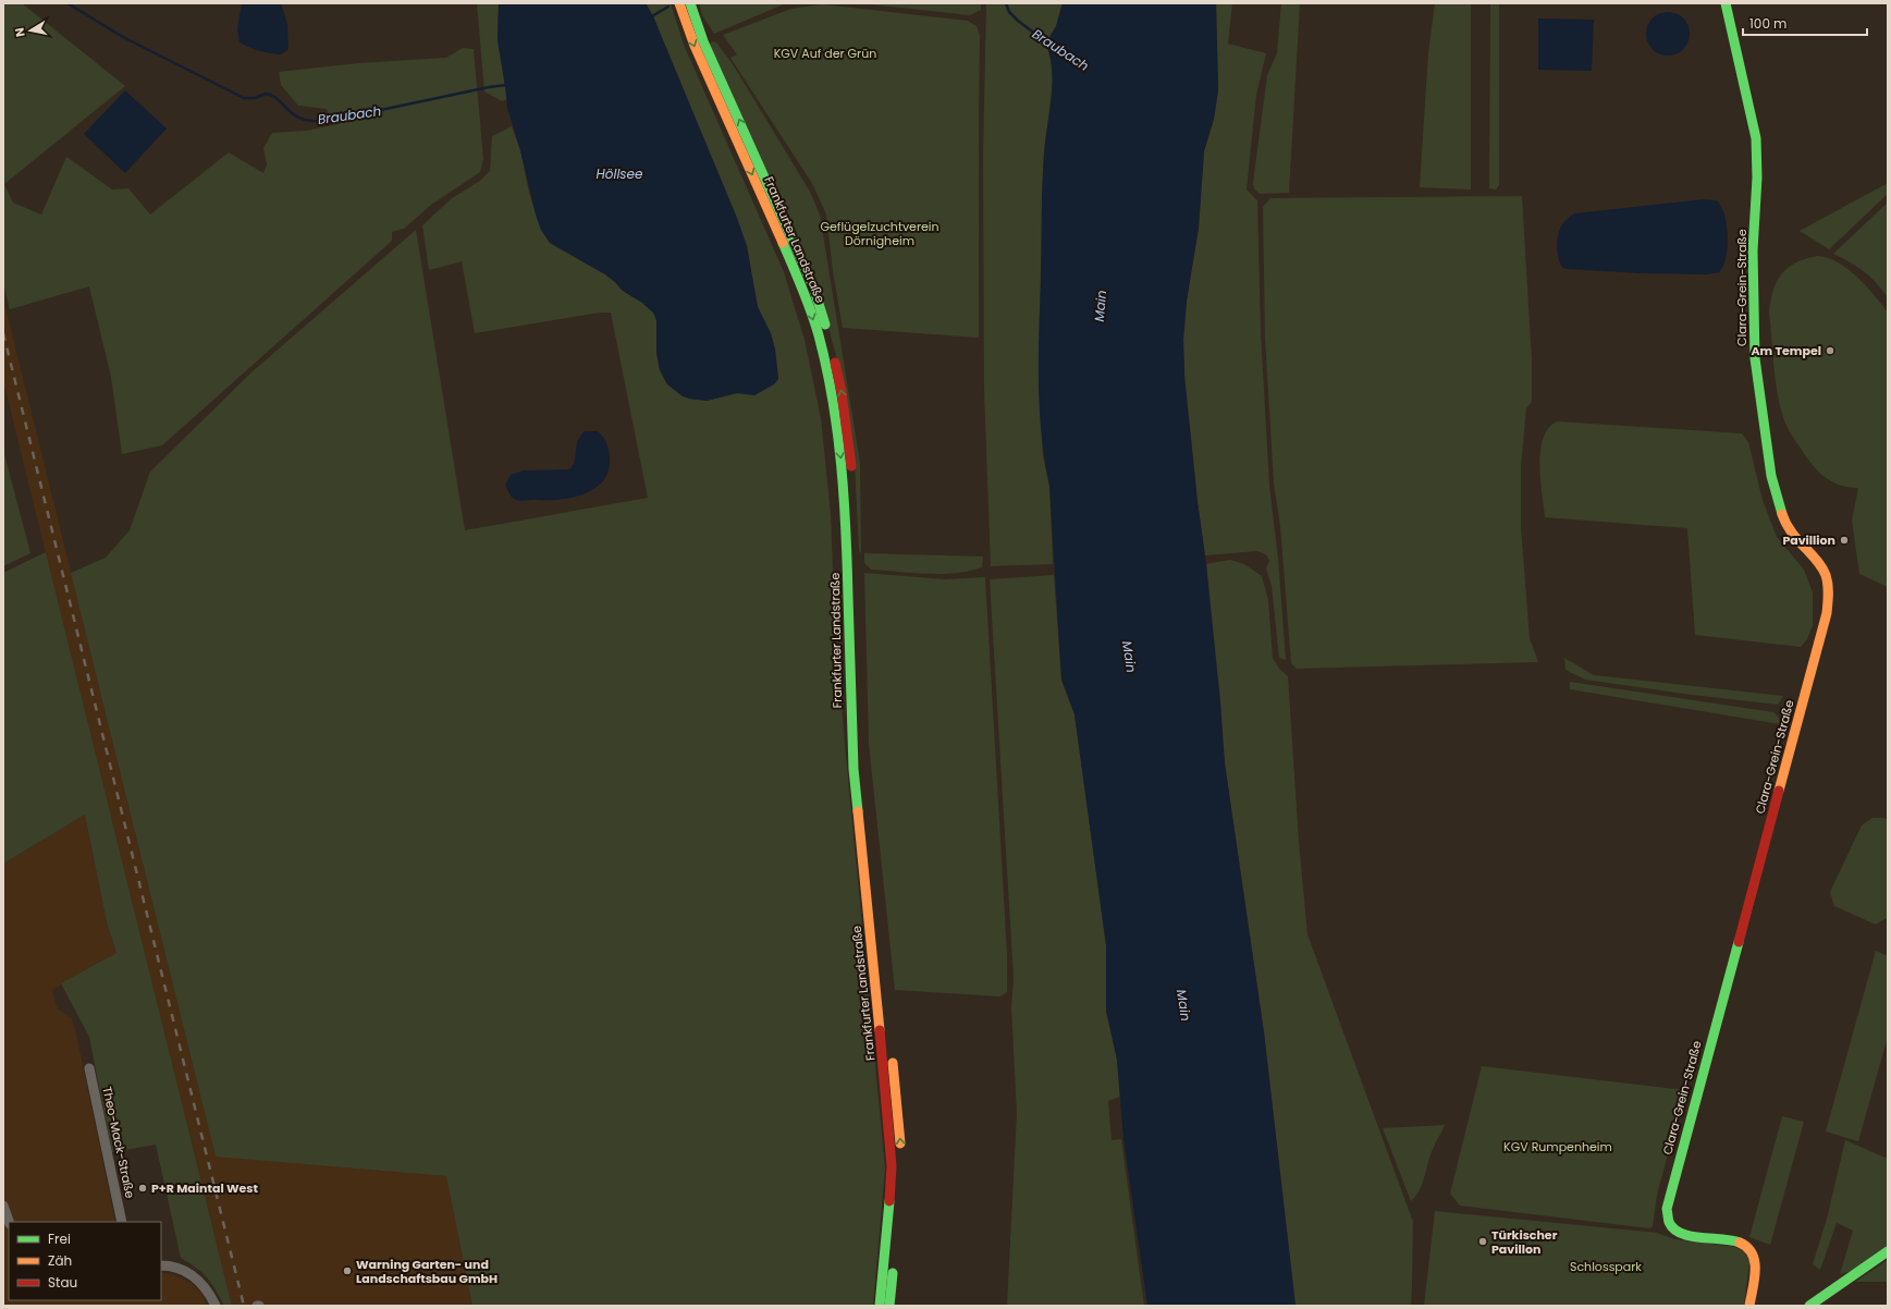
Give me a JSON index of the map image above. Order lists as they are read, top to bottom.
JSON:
{
  "streets": {
    "main road": ["Frankfurter Landstraße", "Clara-Grein-Straße"],
    "street": ["Theo-Mack-Straße"]
  },
  "water": ["Braubach", "Höllsee", "Main"],
  "parks": [
    "KGV Auf der Grün",
    "Geflügelzuchtverein Dörnigheim",
    "KGV Rumpenheim",
    "Schlosspark"
  ],
  "places": [
    "Am Tempel",
    "Pavillion",
    "P+R Maintal West",
    "Türkischer Pavillon",
    "Warning Garten- und Landschaftsbau GmbH"
  ],
  "legend": ["Frei", "Zäh", "Stau"],
  "scale_bar": "100 m",
  "north": "left"
}
